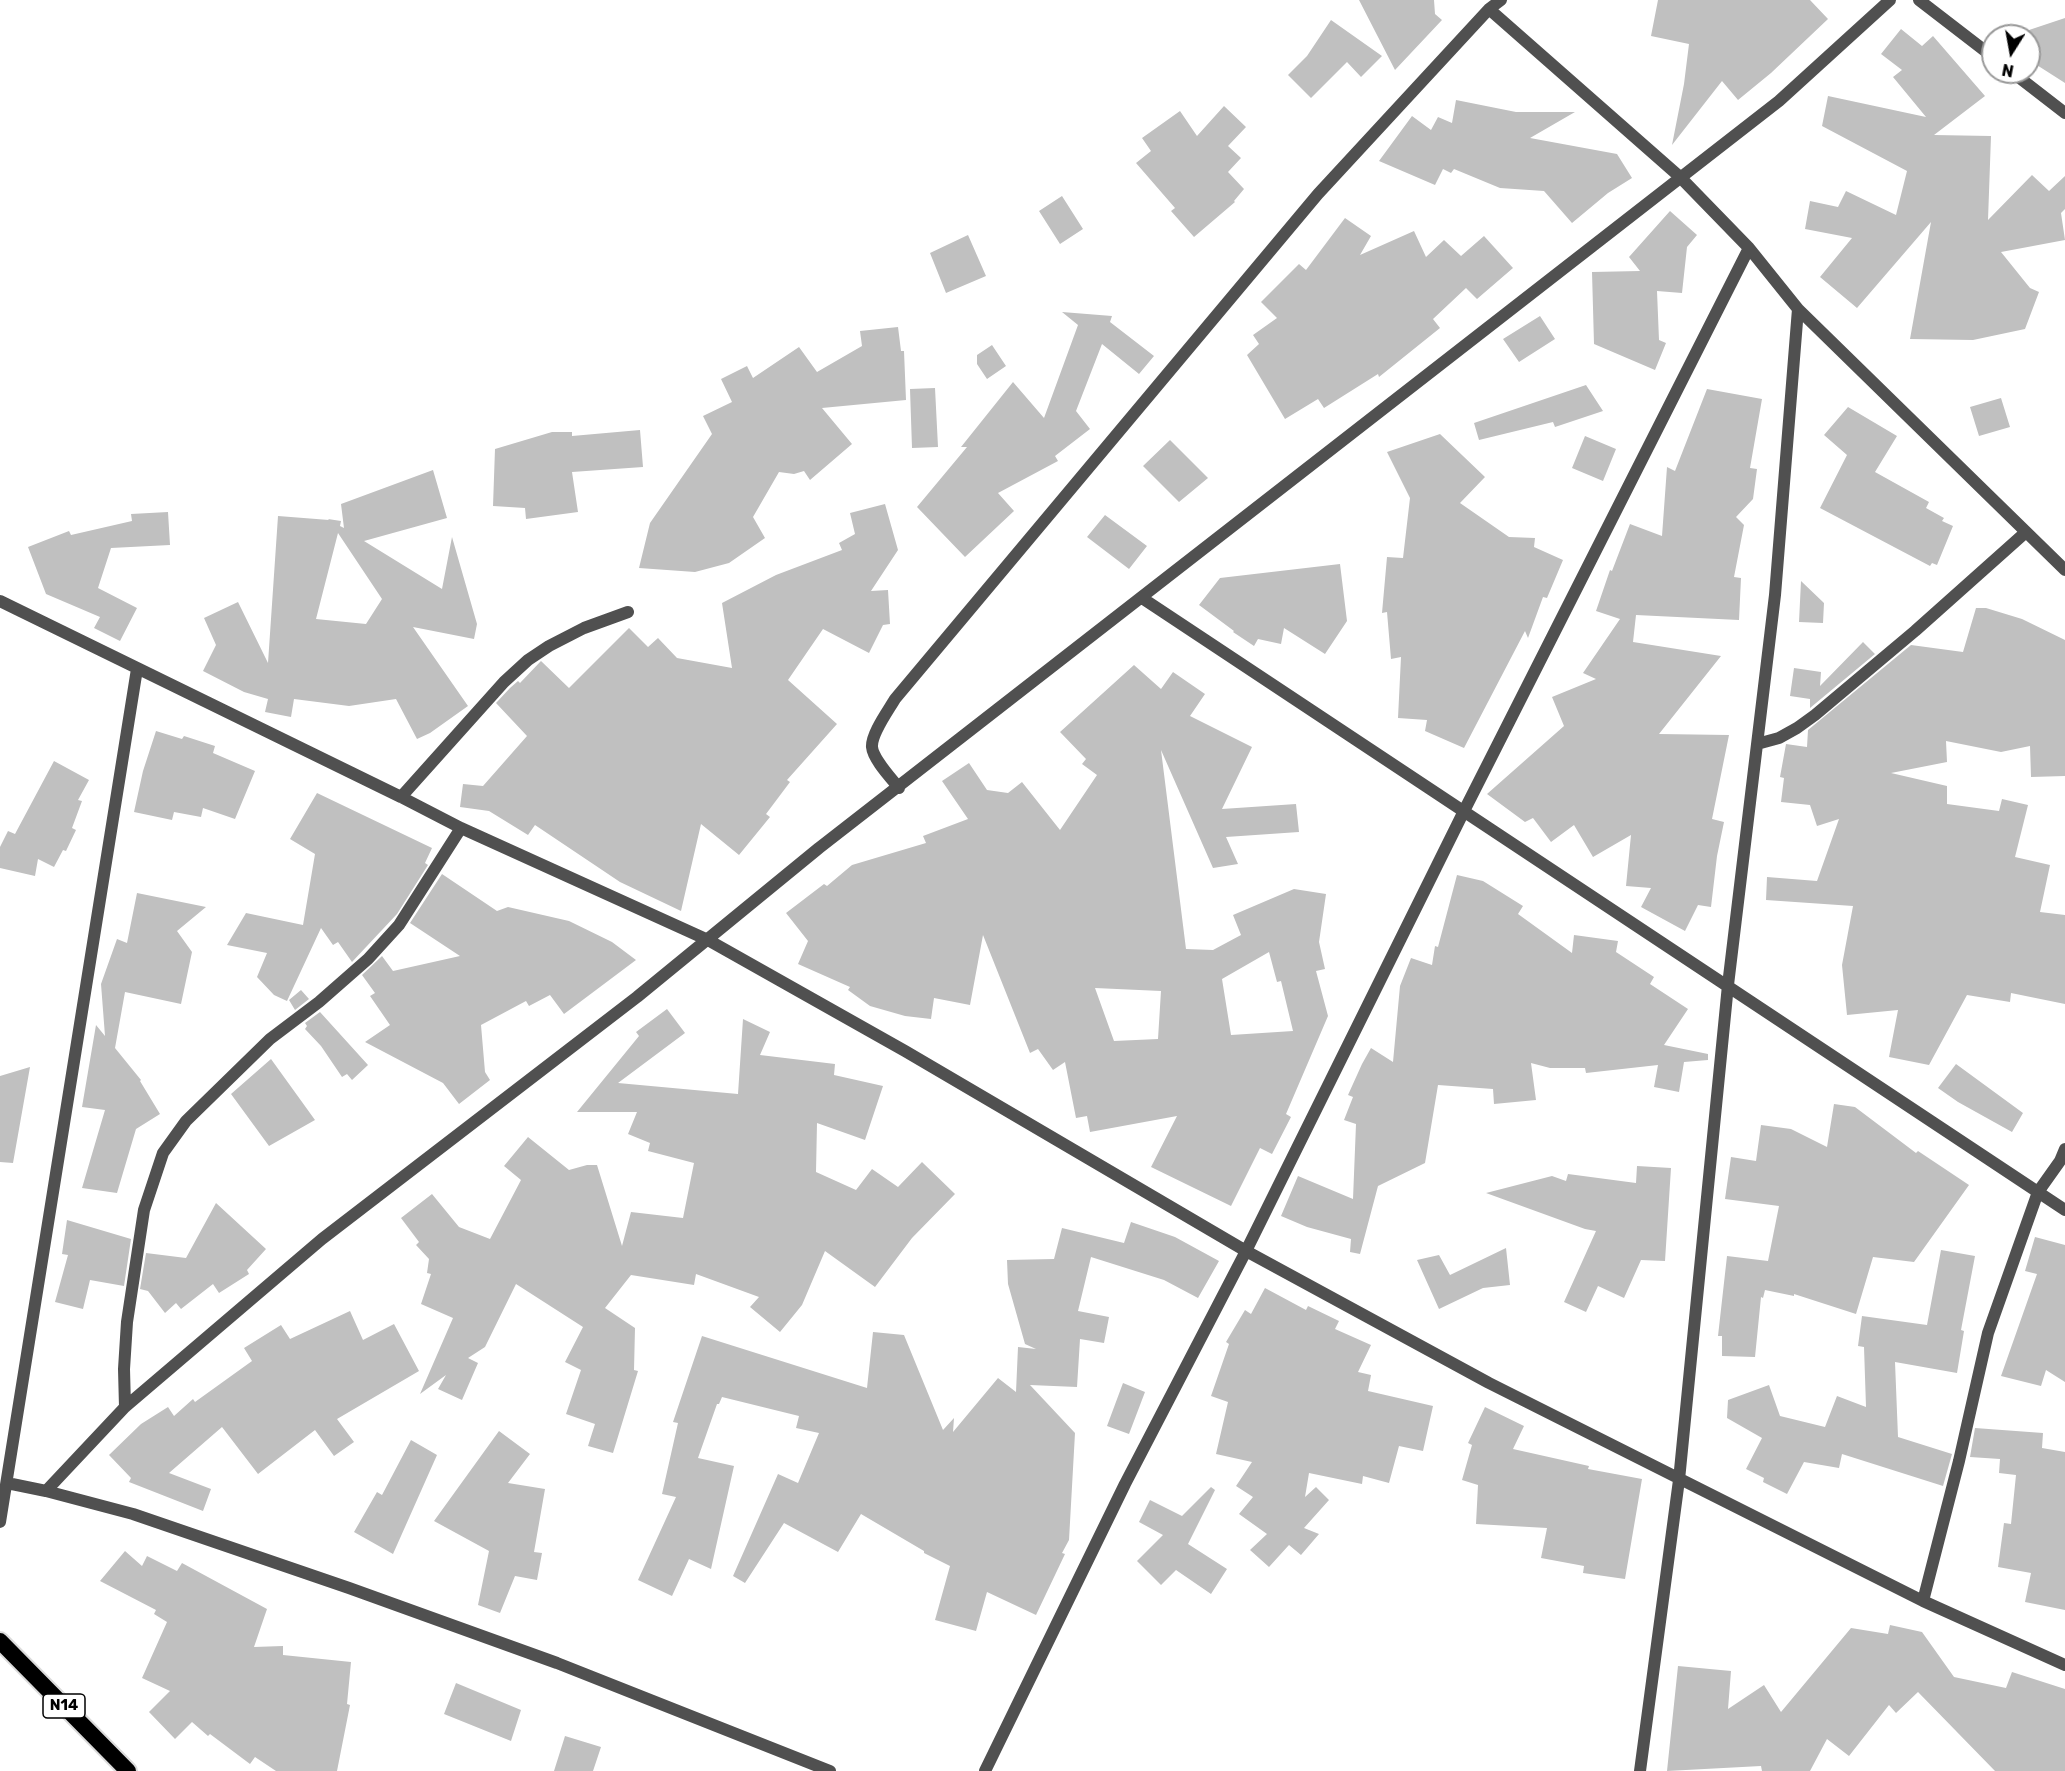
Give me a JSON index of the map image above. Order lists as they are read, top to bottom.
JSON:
{
  "streets": {
    "highway": ["N14"]
  },
  "north": "bottom"
}
